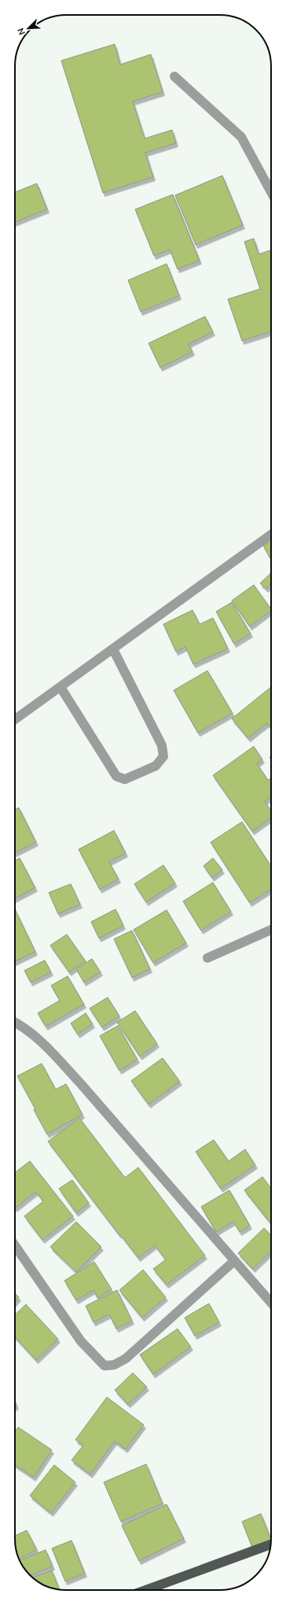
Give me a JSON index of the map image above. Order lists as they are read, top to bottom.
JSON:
{
  "north": "bottom left"
}
